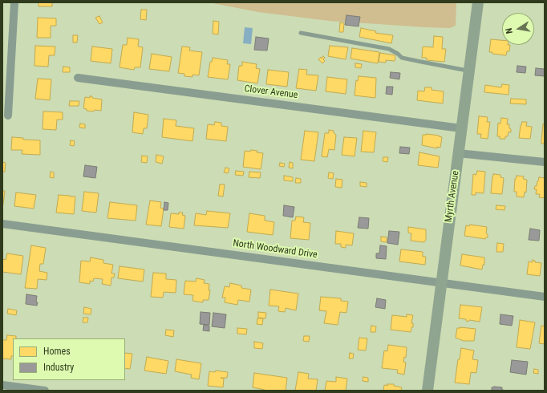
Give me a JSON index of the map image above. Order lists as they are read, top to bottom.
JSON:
{
  "streets": {
    "street": ["Clover Avenue", "Myrth Avenue", "North Woodward Drive"]
  },
  "crossings": [
    ["Clover Avenue", "Myrth Avenue"],
    ["Myrth Avenue", "North Woodward Drive"]
  ],
  "legend": ["Homes", "Industry"],
  "north": "left"
}
